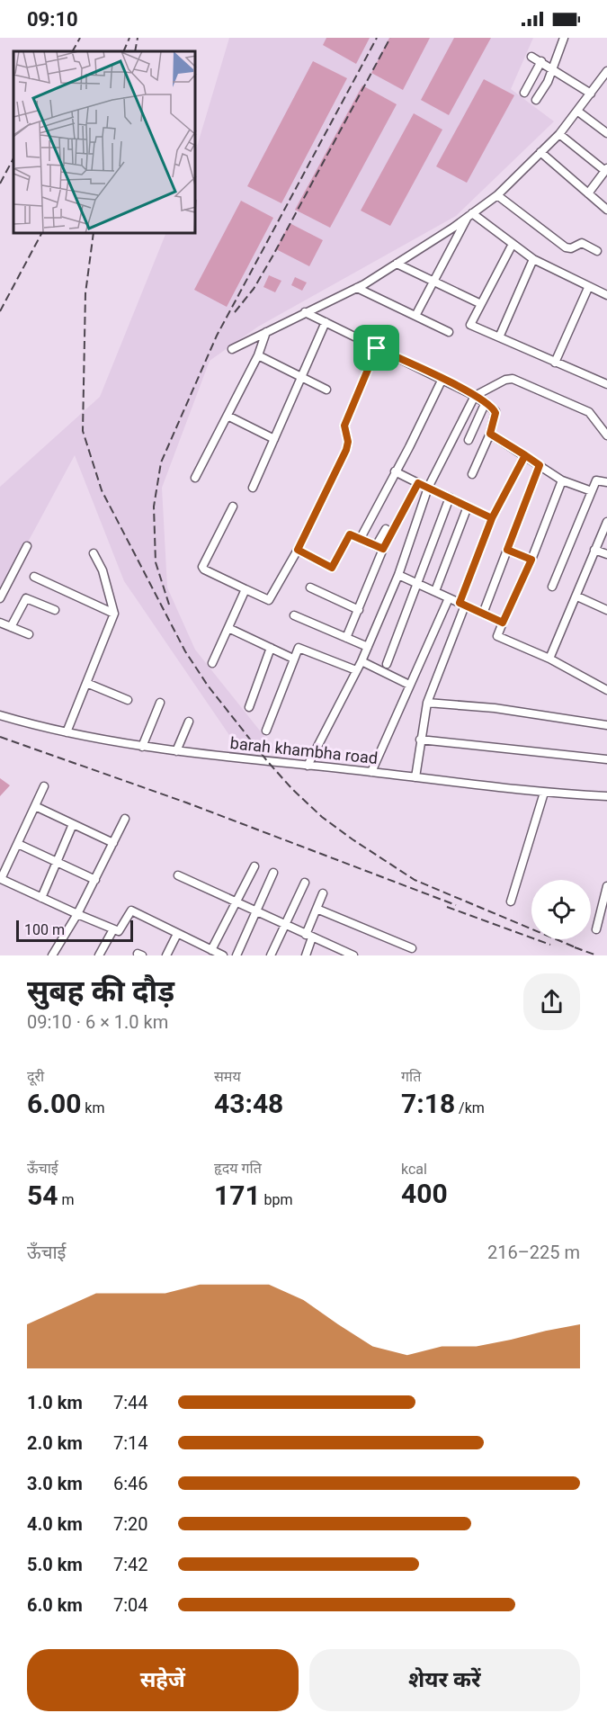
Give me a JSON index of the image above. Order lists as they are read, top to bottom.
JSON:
{
  "streets": {
    "street": ["barah khambha road"]
  },
  "scale_bar": "100 m",
  "page": {
    "status": "09:10",
    "scale": "100 m",
    "heading": ["सुबह की दौड़", "09:10 · 6 × 1.0 km"],
    "stats": [
      ["दूरी", "6.00 km"],
      ["समय", "43:48"],
      ["गति", "7:18 /km"],
      ["ऊँचाई", "54 m"],
      ["हृदय गति", "171 bpm"],
      ["kcal", "400"]
    ],
    "chart": ["ऊँचाई", "216–225 m"],
    "list": [
      {
        "name": "1.0 km",
        "note": "7:44"
      },
      {
        "name": "2.0 km",
        "note": "7:14"
      },
      {
        "name": "3.0 km",
        "note": "6:46"
      },
      {
        "name": "4.0 km",
        "note": "7:20"
      },
      {
        "name": "5.0 km",
        "note": "7:42"
      },
      {
        "name": "6.0 km",
        "note": "7:04"
      }
    ],
    "buttons": ["सहेजें", "शेयर करें"]
  }
}
